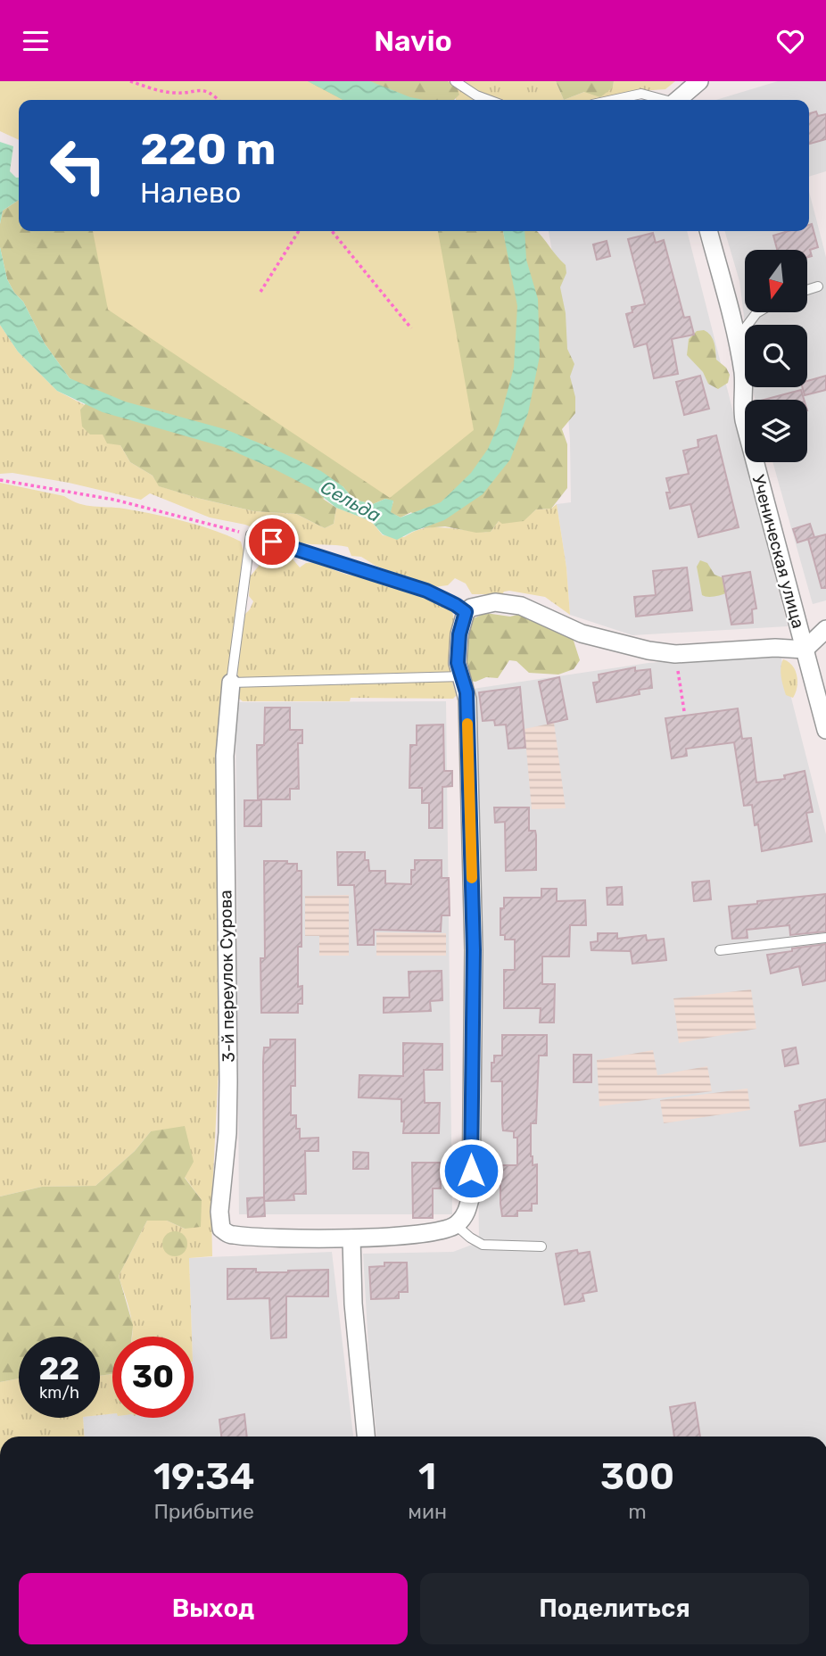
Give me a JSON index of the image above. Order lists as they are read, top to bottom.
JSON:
{
  "streets": {
    "street": ["Ученическая улица", "3-й переулок Сурова"]
  },
  "water": ["Сельда"],
  "north": "bottom",
  "page": {
    "header": "Navio",
    "turn": ["220 m", "Налево"],
    "speed": "22 km/h",
    "limit": "30",
    "eta": [
      "19:34",
      "Прибытие",
      "1",
      "мин",
      "300",
      "m"
    ],
    "buttons": ["Выход", "Поделиться"]
  }
}
